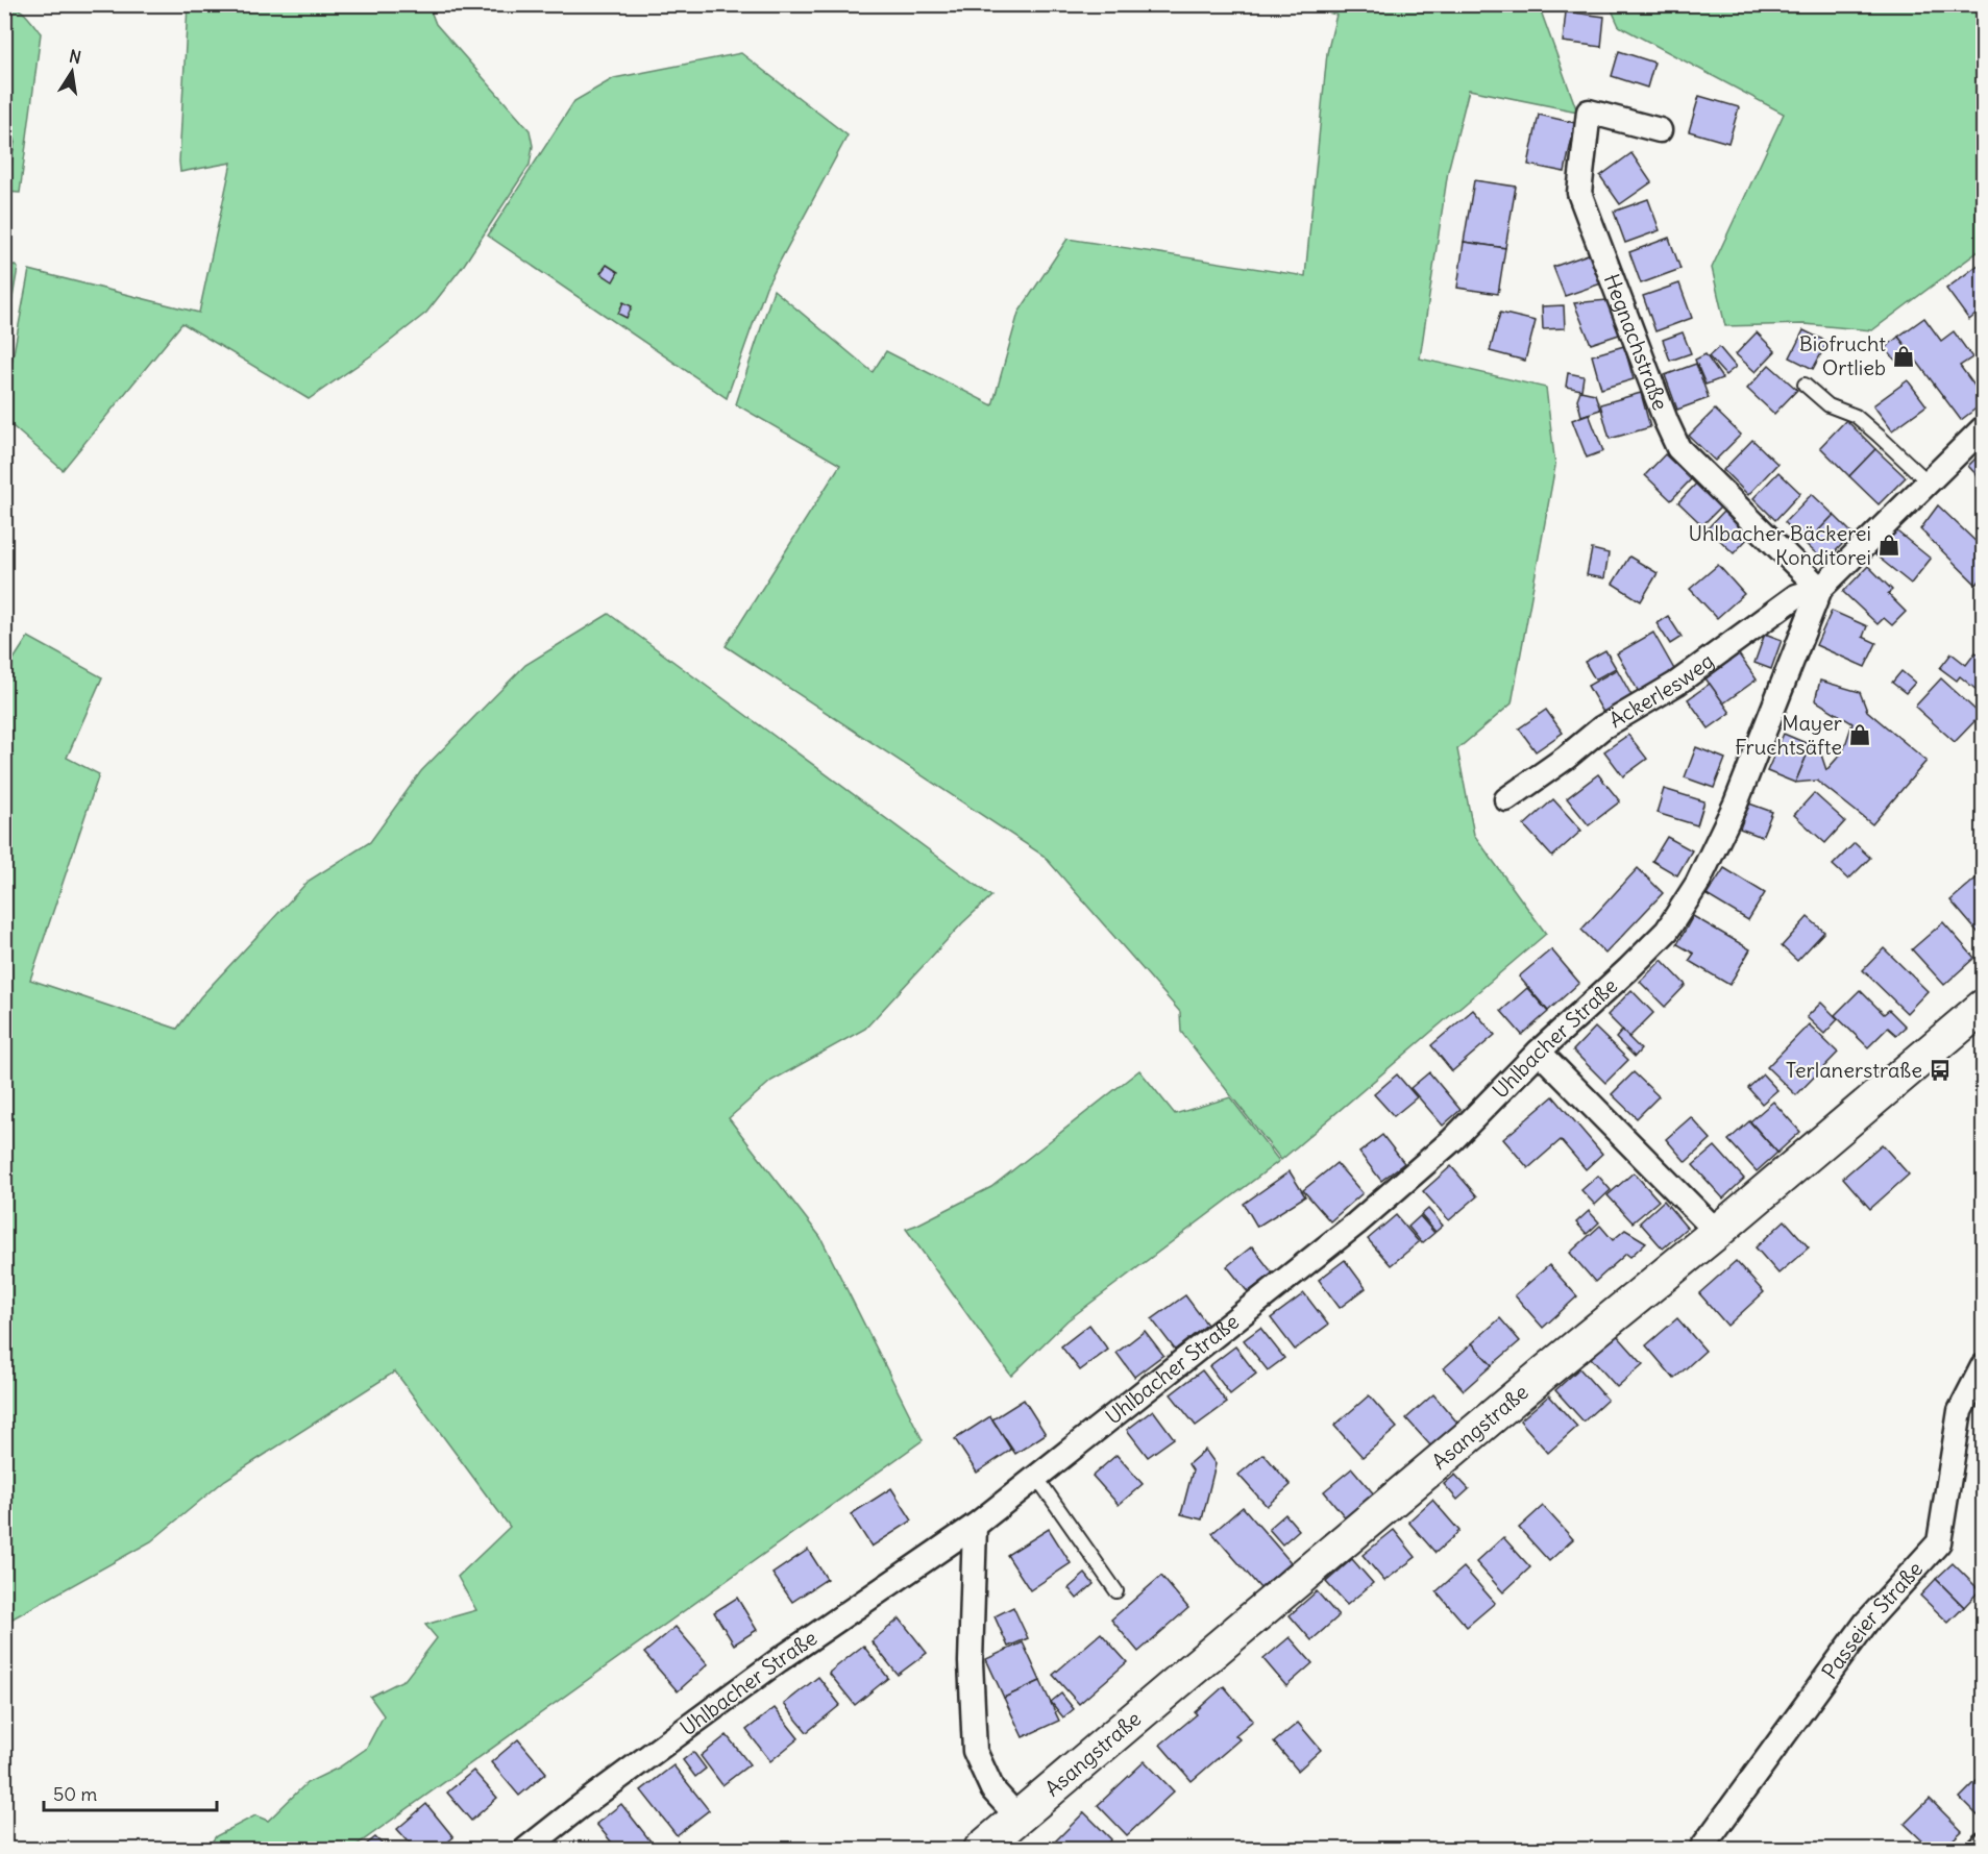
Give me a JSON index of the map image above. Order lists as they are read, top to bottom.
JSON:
{
  "streets": {
    "street": [
      "Hegnachstraße",
      "Äckerlesweg",
      "Uhlbacher Straße",
      "Asangstraße",
      "Passeier Straße"
    ]
  },
  "crossings": [
    ["Hegnachstraße", "Äckerlesweg"],
    ["Hegnachstraße", "Uhlbacher Straße"],
    ["Äckerlesweg", "Uhlbacher Straße"]
  ],
  "places": {
    "shop": ["Biofrucht Ortlieb", "Uhlbacher Bäckerei Konditorei", "Mayer Fruchtsäfte"],
    "bus stop": ["Terlanerstraße"]
  },
  "scale_bar": "50 m",
  "north": "top"
}
